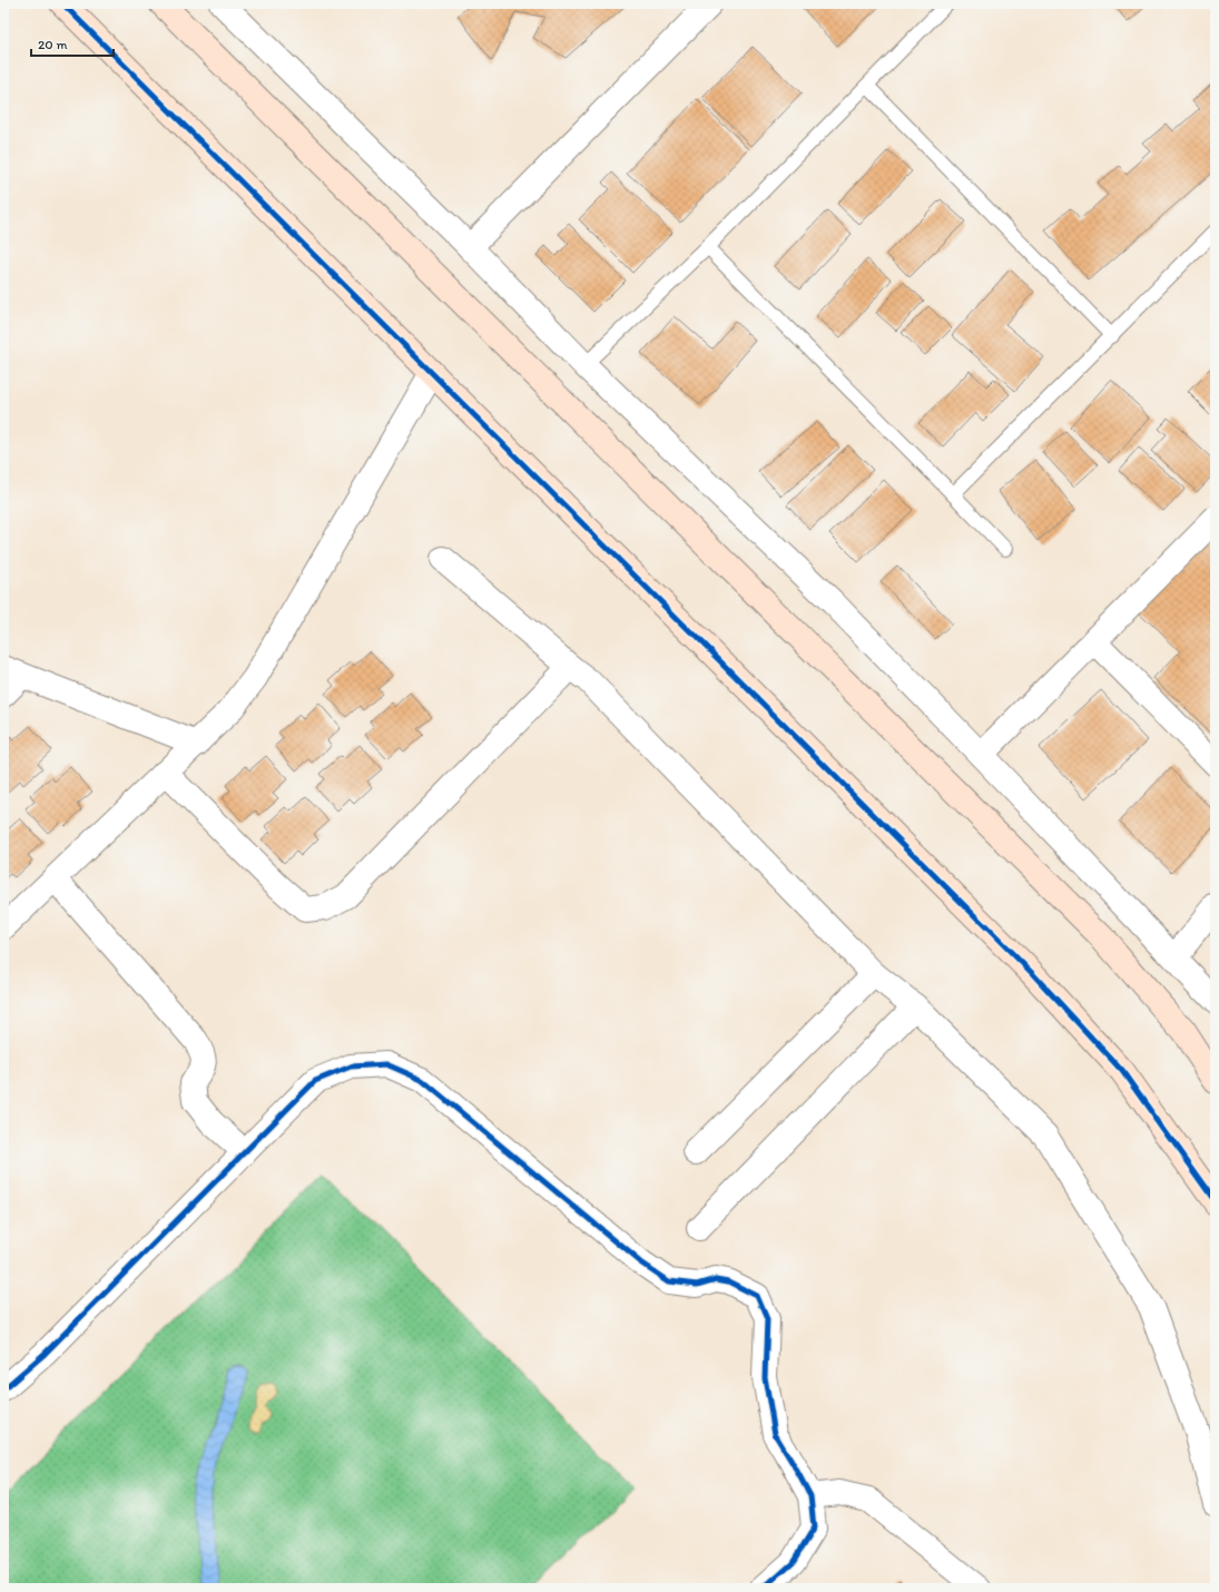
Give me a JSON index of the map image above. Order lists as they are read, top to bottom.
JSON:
{
  "scale_bar": "20 m"
}
